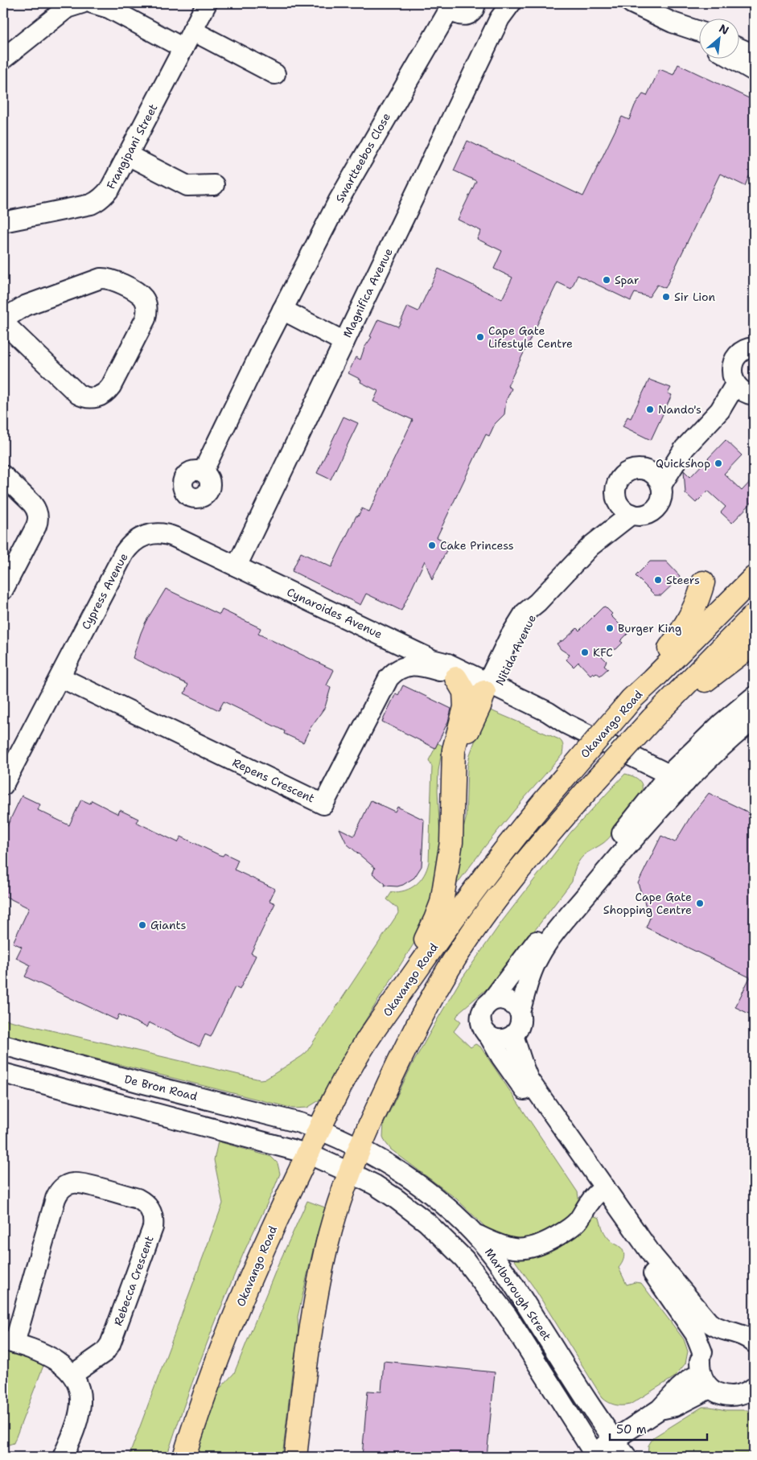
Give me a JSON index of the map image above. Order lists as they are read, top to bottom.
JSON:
{
  "streets": {
    "main road": ["Okavango Road"],
    "street": [
      "Frangipani Street",
      "Swartteebos Close",
      "Magnifica Avenue",
      "Cypress Avenue",
      "Cynaroides Avenue",
      "Nitida Avenue",
      "Repens Crescent",
      "De Bron Road",
      "Rebecca Crescent",
      "Marlborough Street"
    ]
  },
  "crossings": [
    ["Magnifica Avenue", "Cypress Avenue"],
    ["Magnifica Avenue", "Cynaroides Avenue"],
    ["Cypress Avenue", "Cynaroides Avenue"],
    ["Cypress Avenue", "Repens Crescent"],
    ["Cynaroides Avenue", "Nitida Avenue"],
    ["Cynaroides Avenue", "Repens Crescent"],
    ["Nitida Avenue", "Repens Crescent"],
    ["Okavango Road", "De Bron Road"],
    ["Okavango Road", "Marlborough Street"],
    ["De Bron Road", "Marlborough Street"]
  ],
  "places": [
    "Spar",
    "Sir Lion",
    "Cape Gate Lifestyle Centre",
    "Nando's",
    "Quickshop",
    "Cake Princess",
    "Steers",
    "Burger King",
    "KFC",
    "Cape Gate Shopping Centre",
    "Giants"
  ],
  "scale_bar": "50 m",
  "north": "top right"
}
